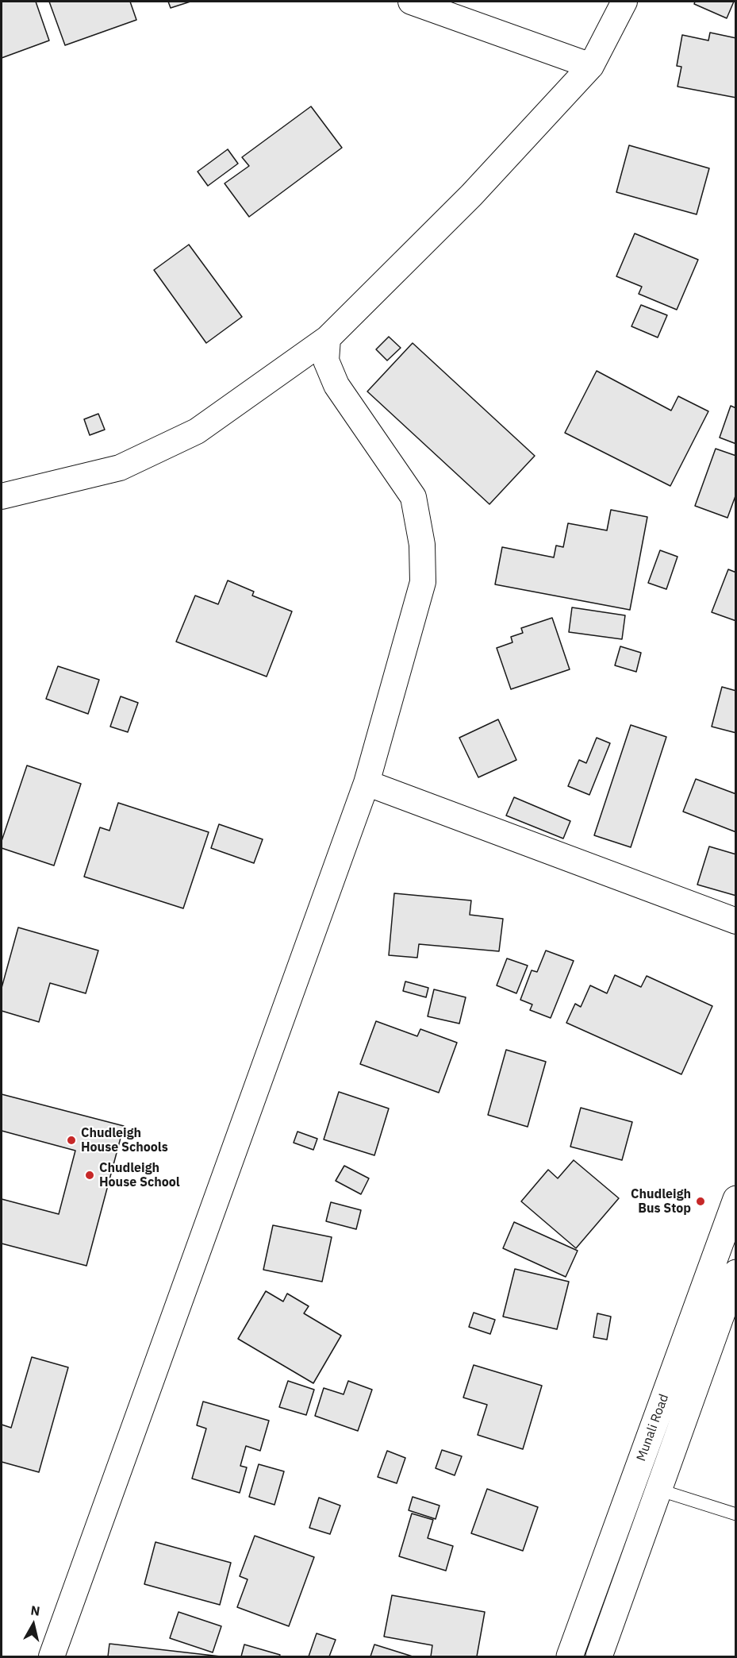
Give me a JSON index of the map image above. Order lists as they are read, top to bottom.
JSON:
{
  "streets": {
    "main road": ["Munali Road"]
  },
  "places": ["Chudleigh House Schools", "Chudleigh House School", "Chudleigh Bus Stop"],
  "north": "top"
}
